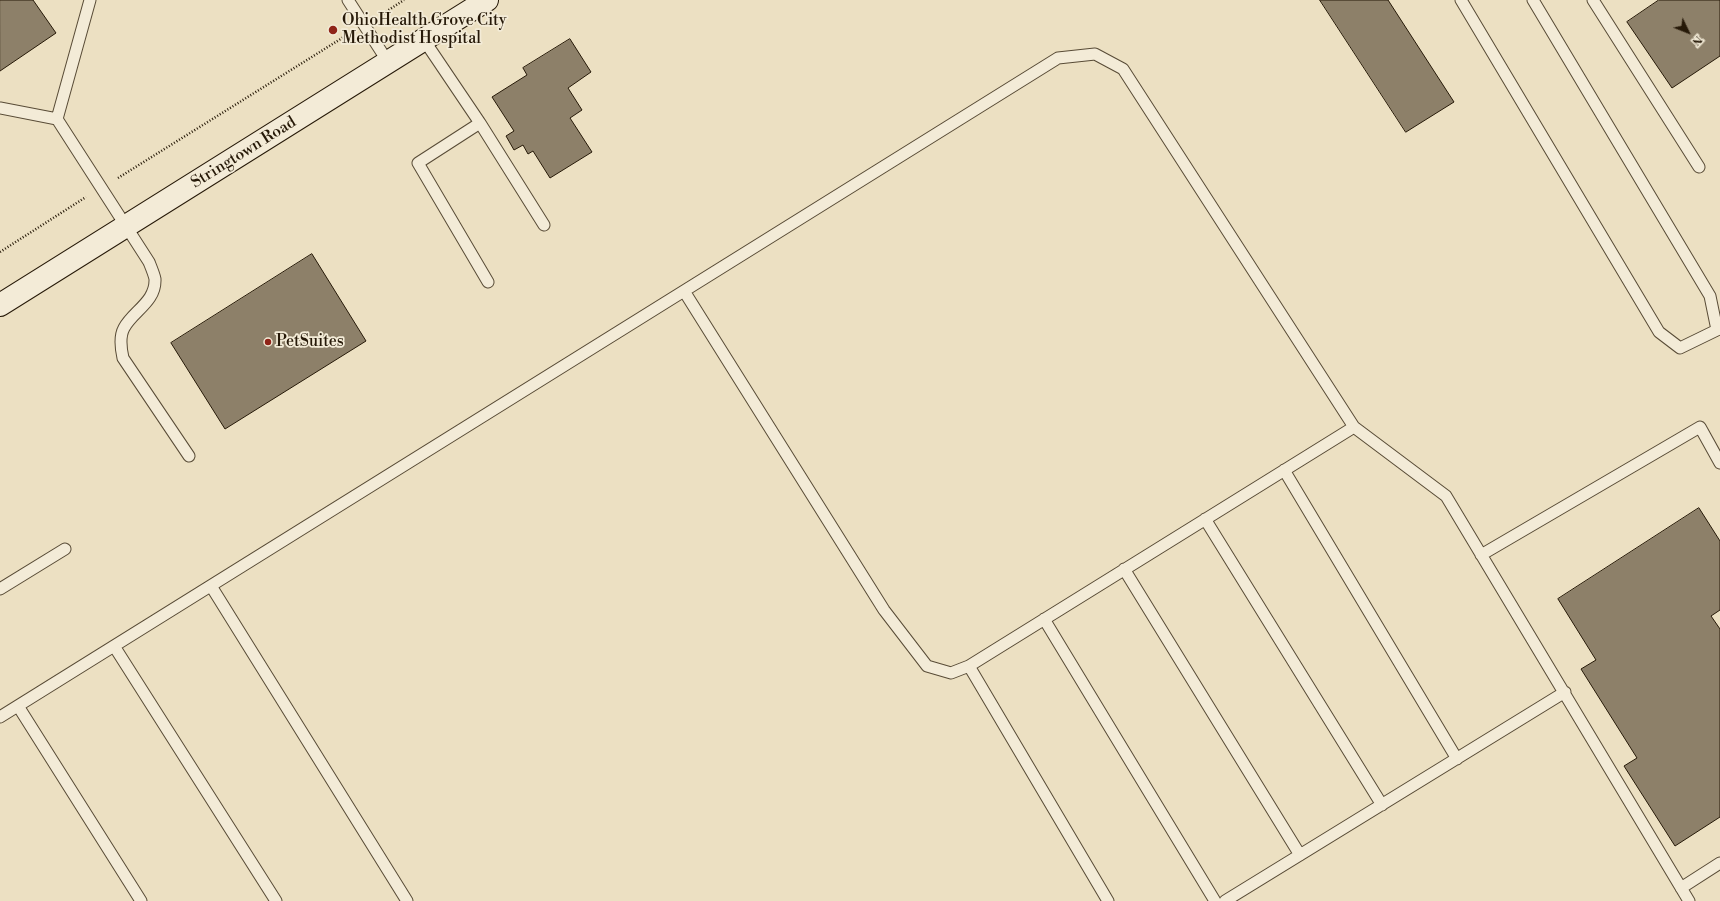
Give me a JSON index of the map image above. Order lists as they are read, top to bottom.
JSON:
{
  "streets": {
    "main road": ["Stringtown Road"]
  },
  "places": ["OhioHealth Grove City Methodist Hospital", "PetSuites"],
  "north": "bottom right"
}
